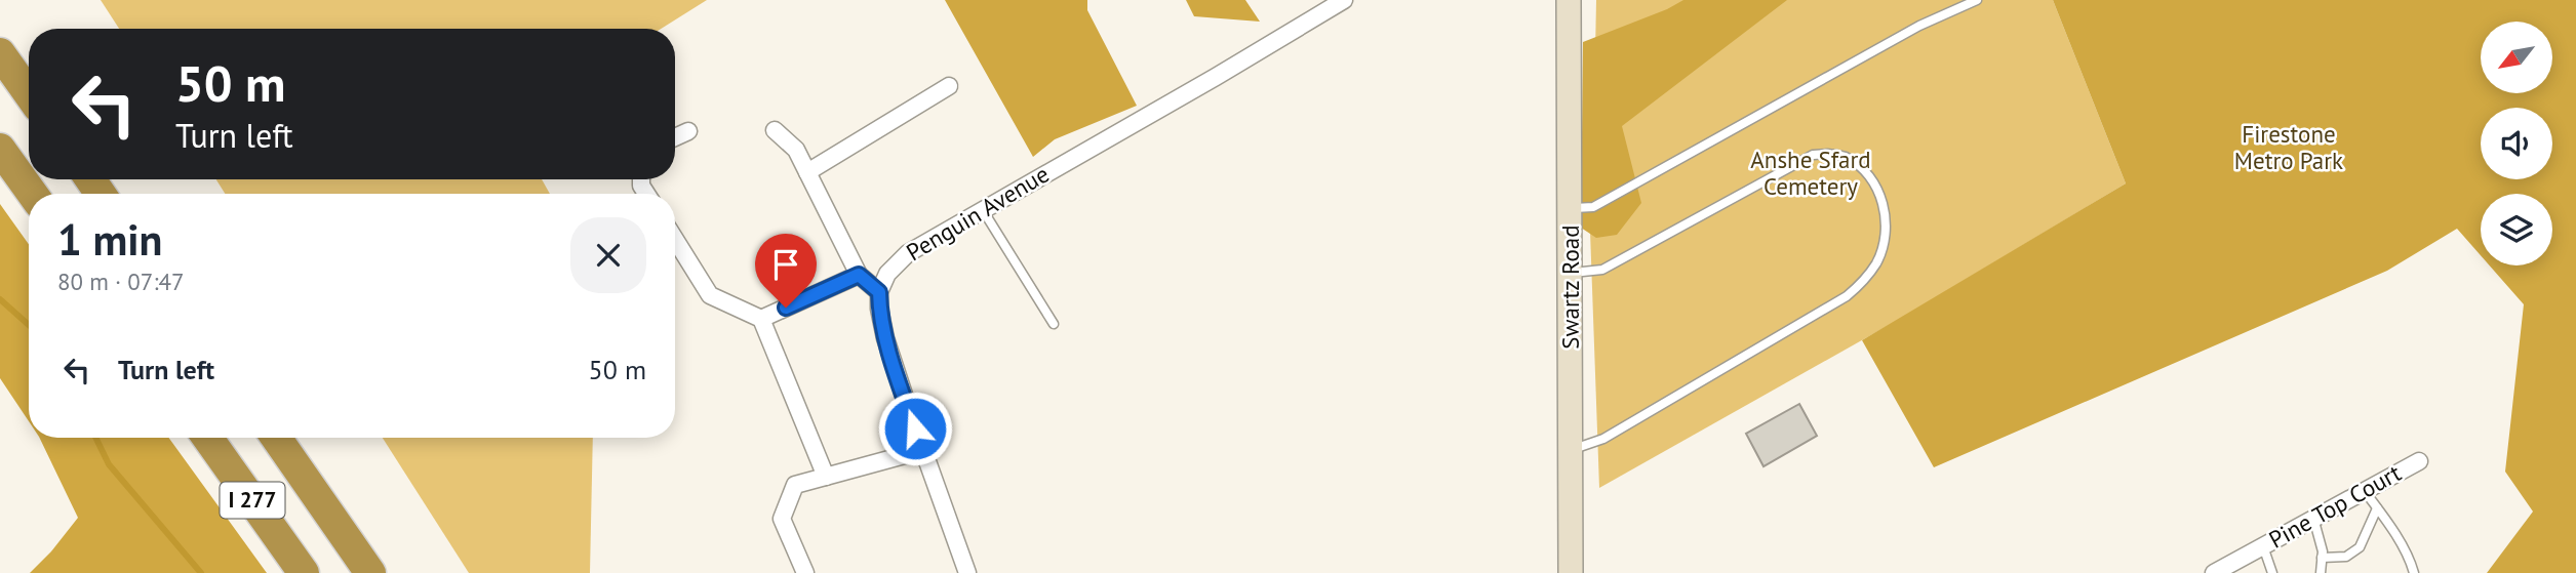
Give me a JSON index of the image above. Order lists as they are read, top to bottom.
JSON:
{
  "streets": {
    "highway": ["I 277"],
    "street": ["Penguin Avenue", "Swartz Road", "Pine Top Court"]
  },
  "parks": ["Firestone Metro Park", "Anshe Sfard Cemetery"],
  "north": "bottom left",
  "page": {
    "turn": ["50 m", "Turn left"],
    "heading": ["1 min", "80 m · 07:47"],
    "list": [
      {
        "name": "Turn left",
        "value": "50 m"
      }
    ]
  }
}
